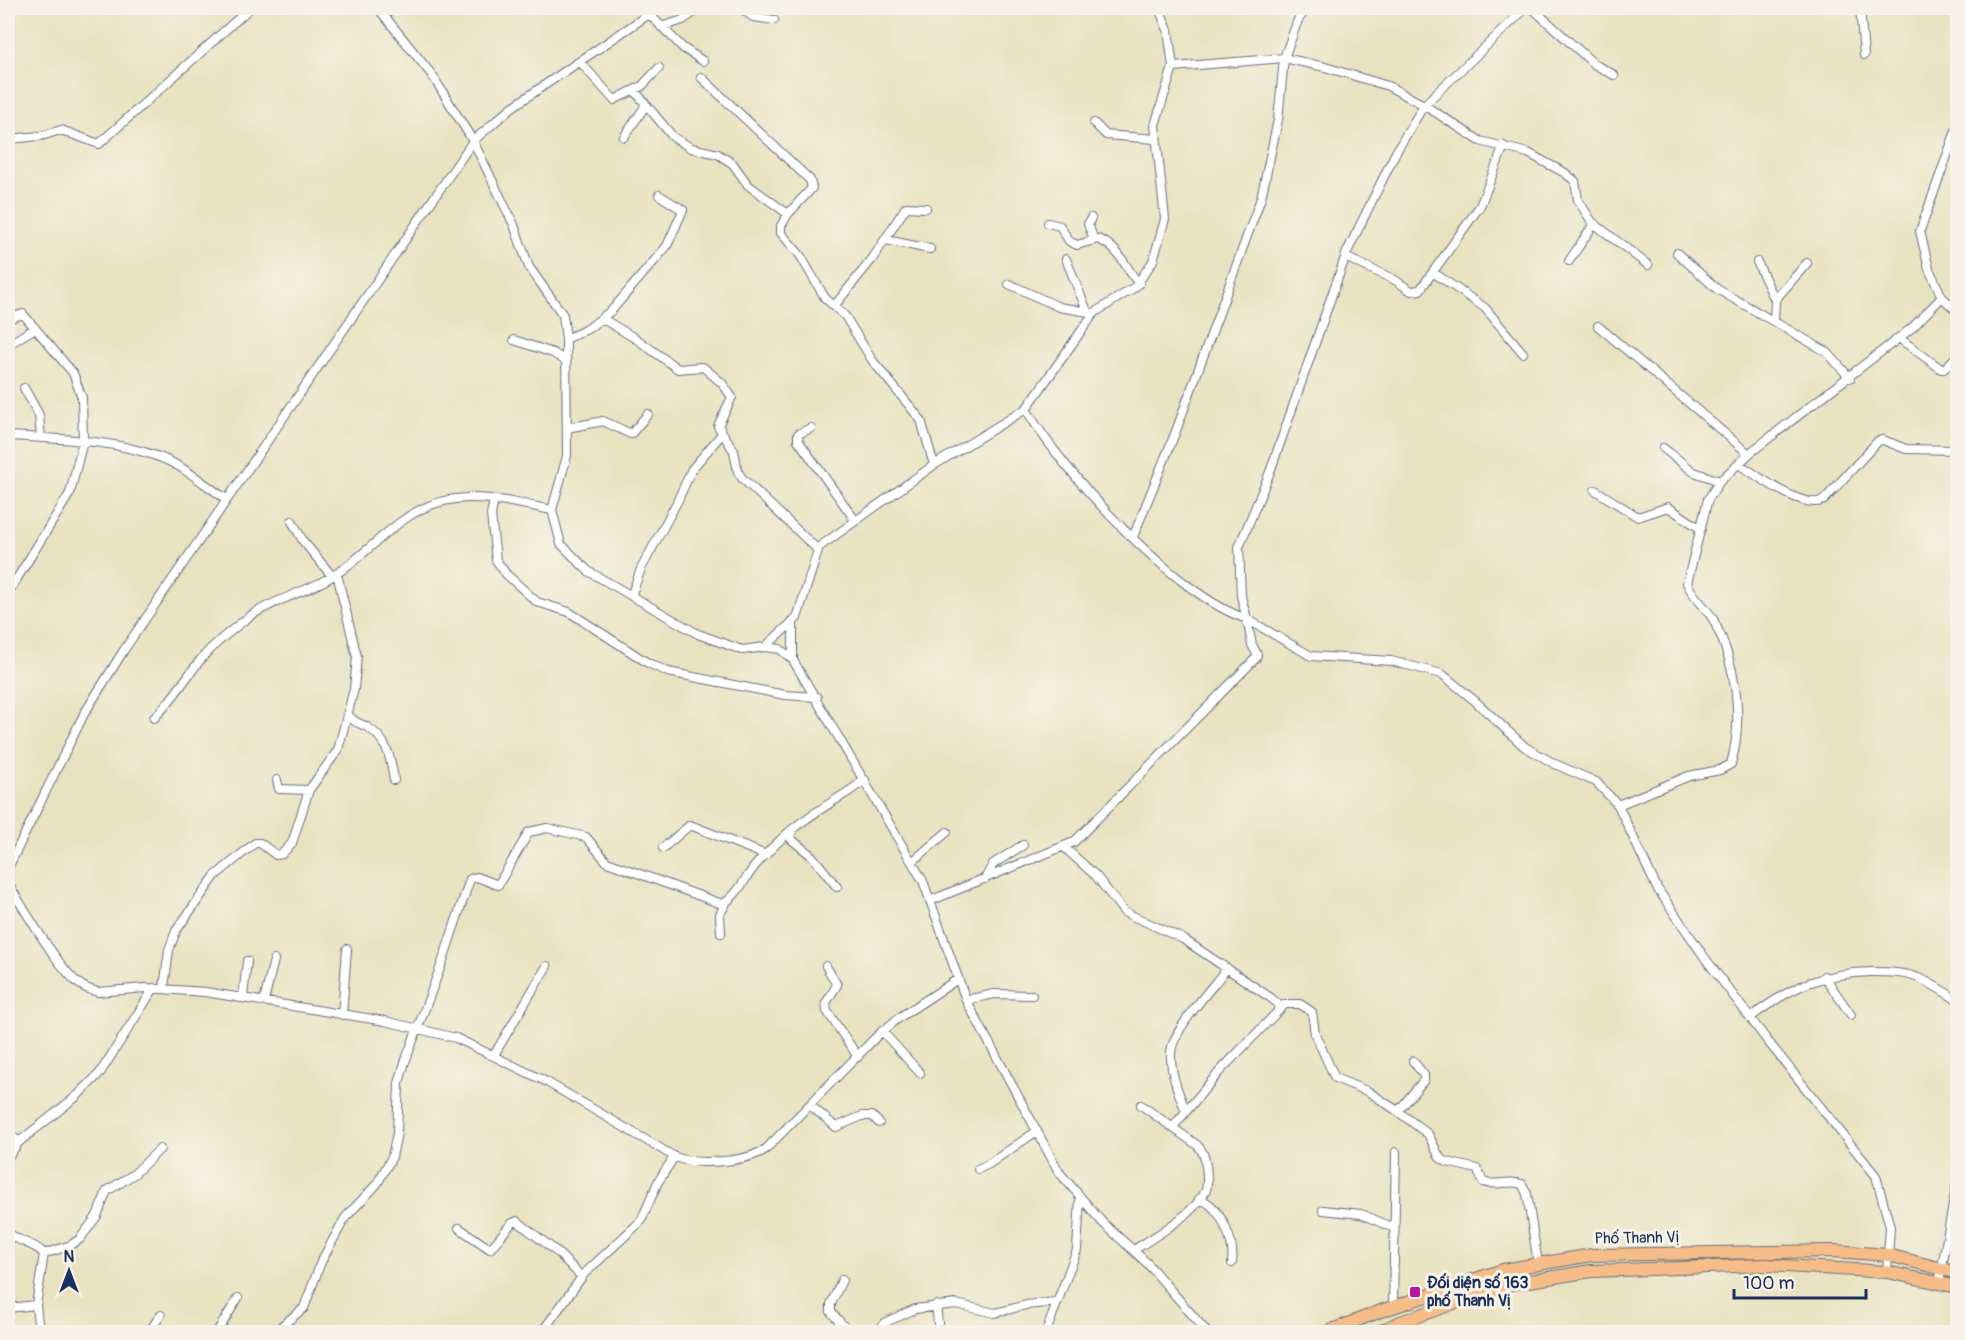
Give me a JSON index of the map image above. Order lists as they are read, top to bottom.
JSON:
{
  "streets": {
    "main road": ["Phố Thanh Vị"]
  },
  "places": {
    "transit": ["Đối diện số 163 phố Thanh Vị"]
  },
  "scale_bar": "100 m",
  "north": "top"
}
